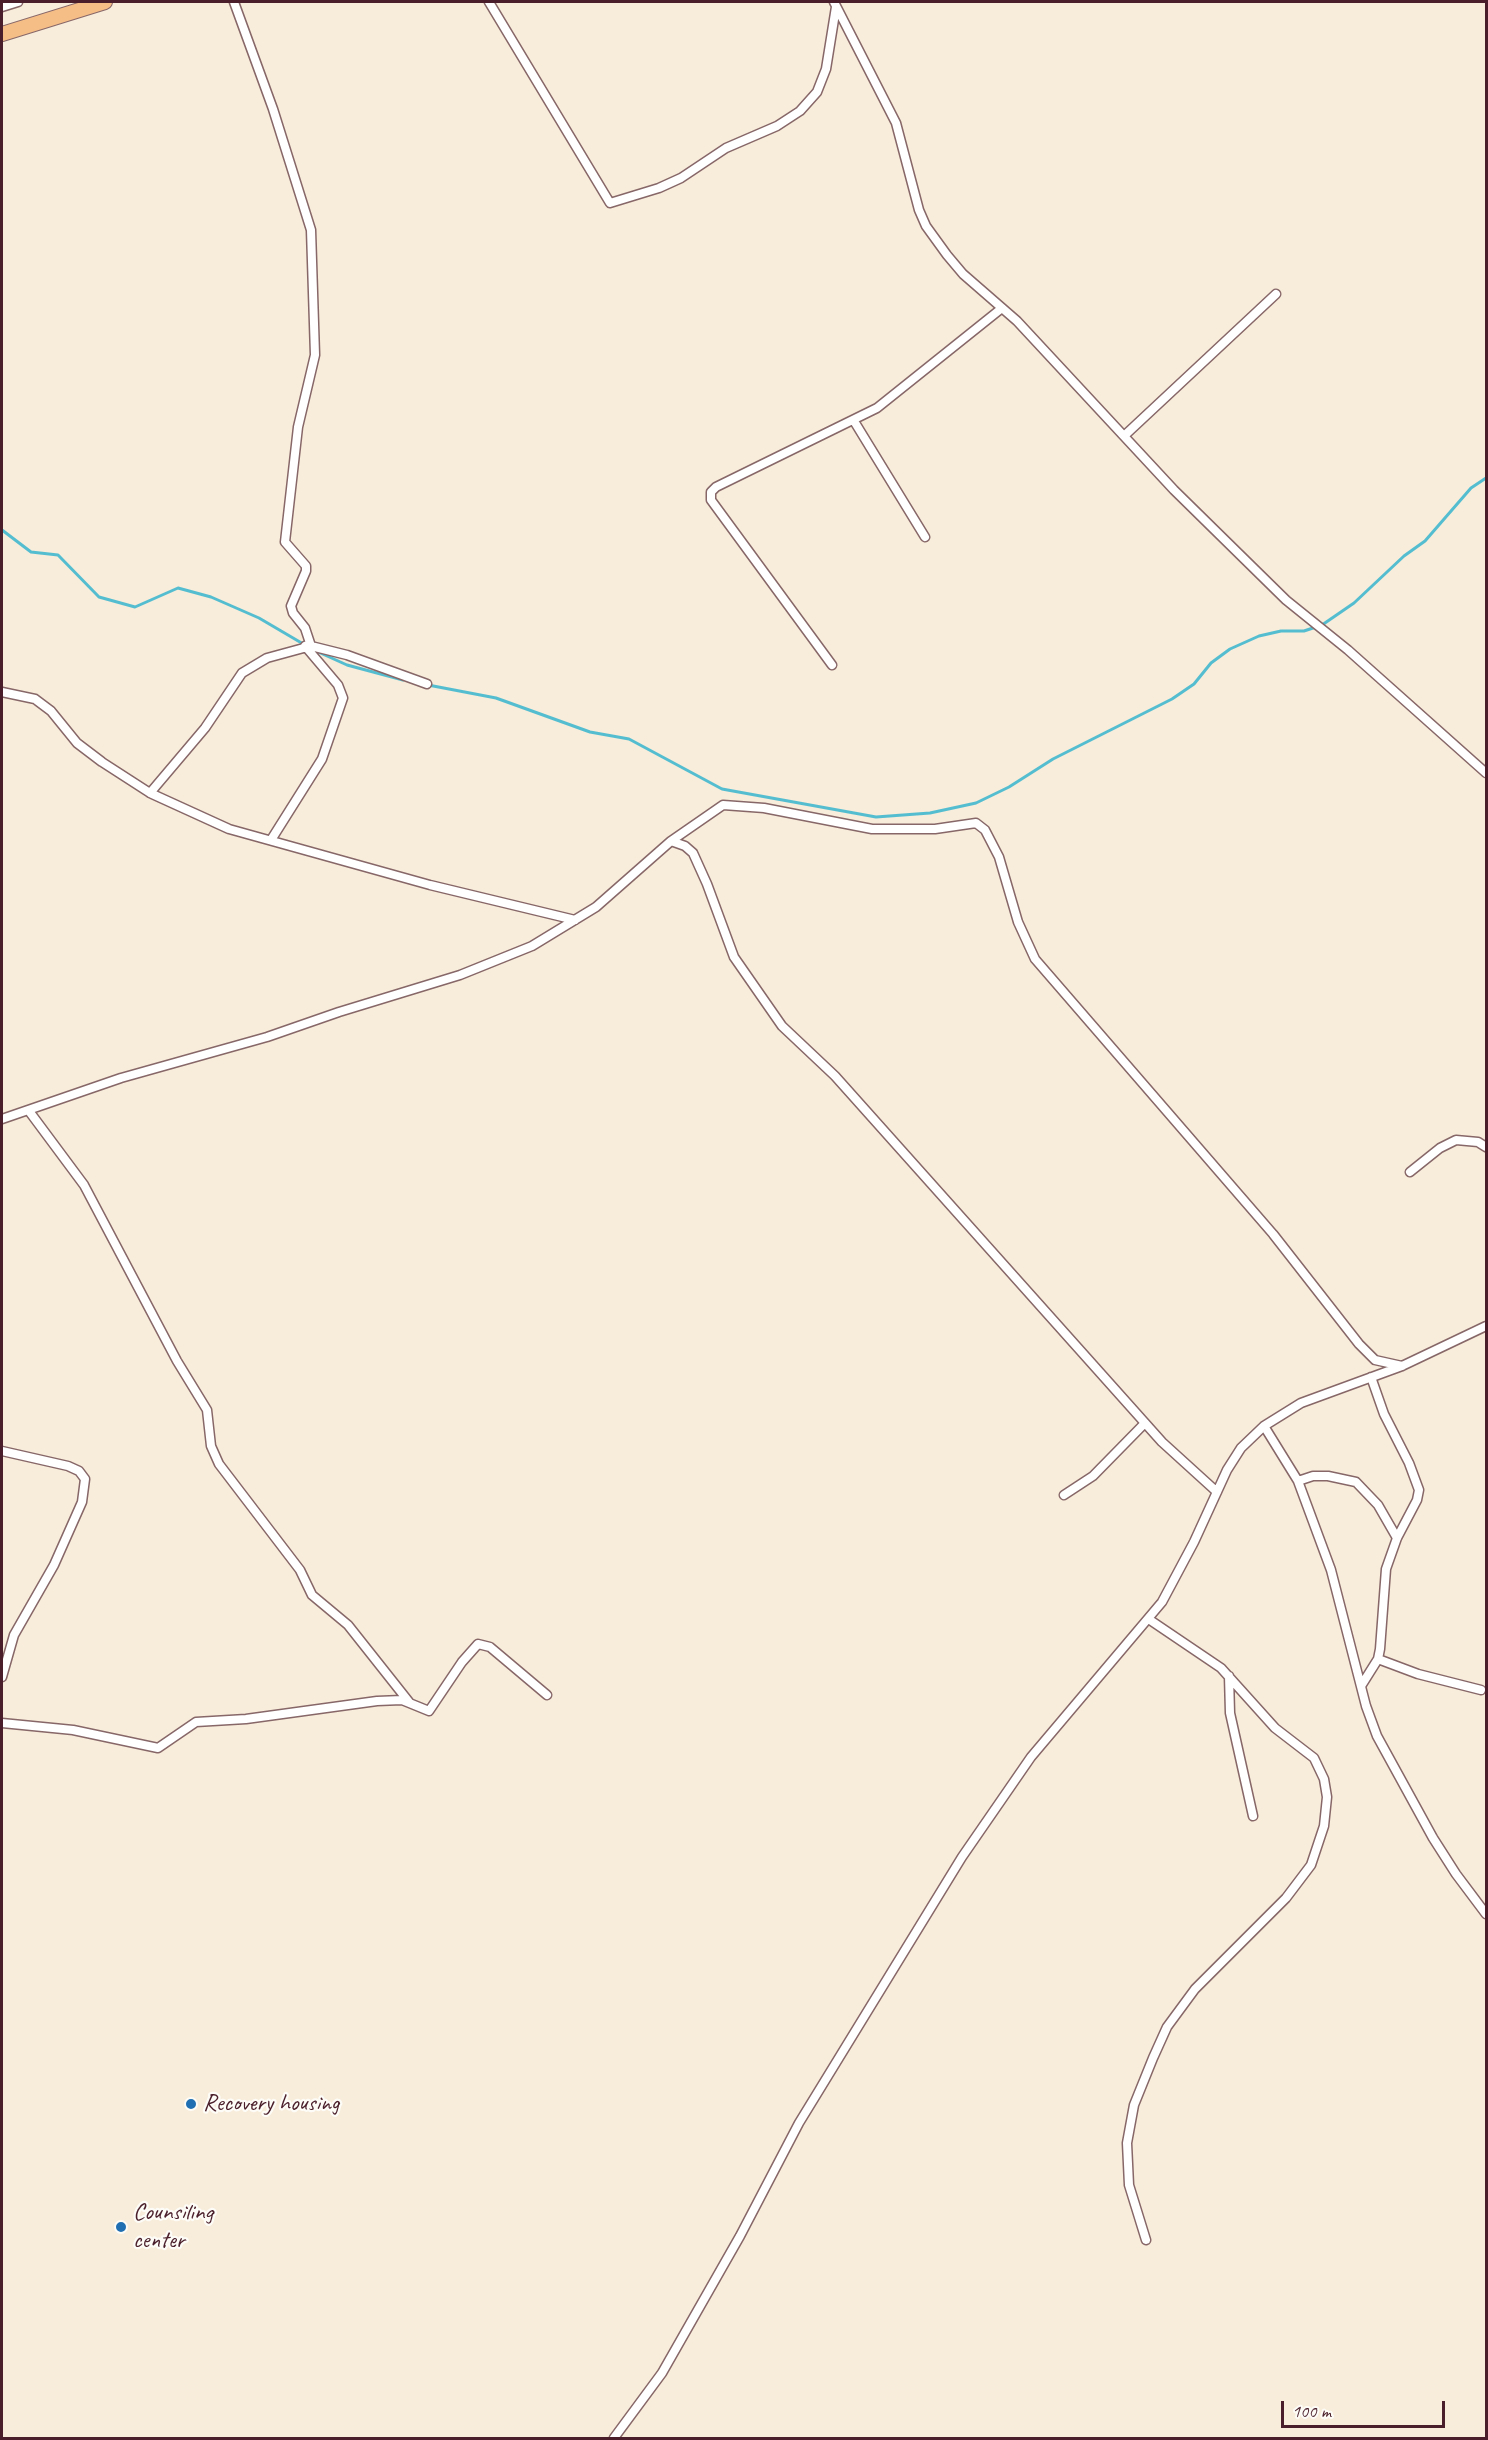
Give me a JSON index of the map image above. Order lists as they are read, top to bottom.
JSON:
{
  "places": ["Recovery housing", "Counsiling center"],
  "scale_bar": "100 m"
}
